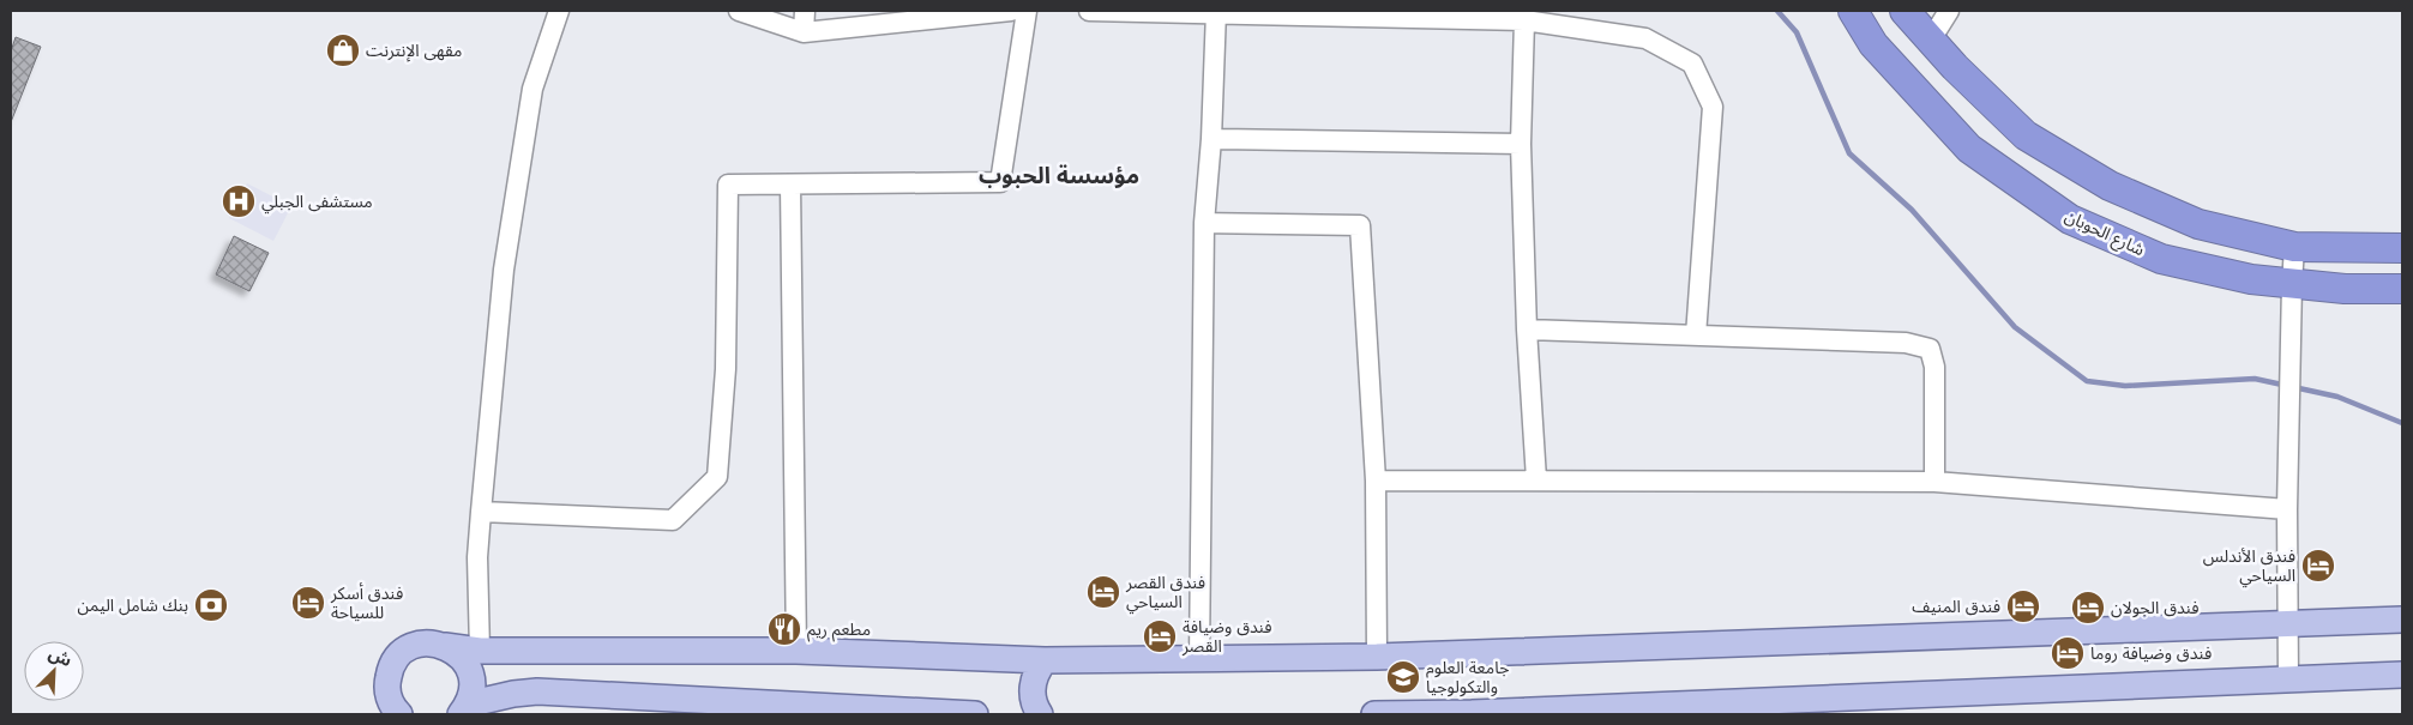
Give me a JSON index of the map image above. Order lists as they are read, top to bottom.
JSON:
{
  "streets": {
    "highway": ["شارع الحوبان"]
  },
  "districts": ["مؤسسة الحبوب"],
  "places": {
    "shop": ["مقهى الإنترنت"],
    "hospital": ["مستشفى الجبلي"],
    "hotel": [
      "فندق الأندلس السياحي",
      "فندق القصر السياحي",
      "فندق أسكر للسياحة",
      "فندق المنيف",
      "فندق الجولان",
      "فندق وضيافة القصر",
      "فندق وضيافة روما"
    ],
    "bank": ["بنك شامل اليمن"],
    "restaurant": ["مطعم ريم"],
    "school or university": ["جامعة العلوم والتكولوجيا"]
  },
  "north": "top right"
}
